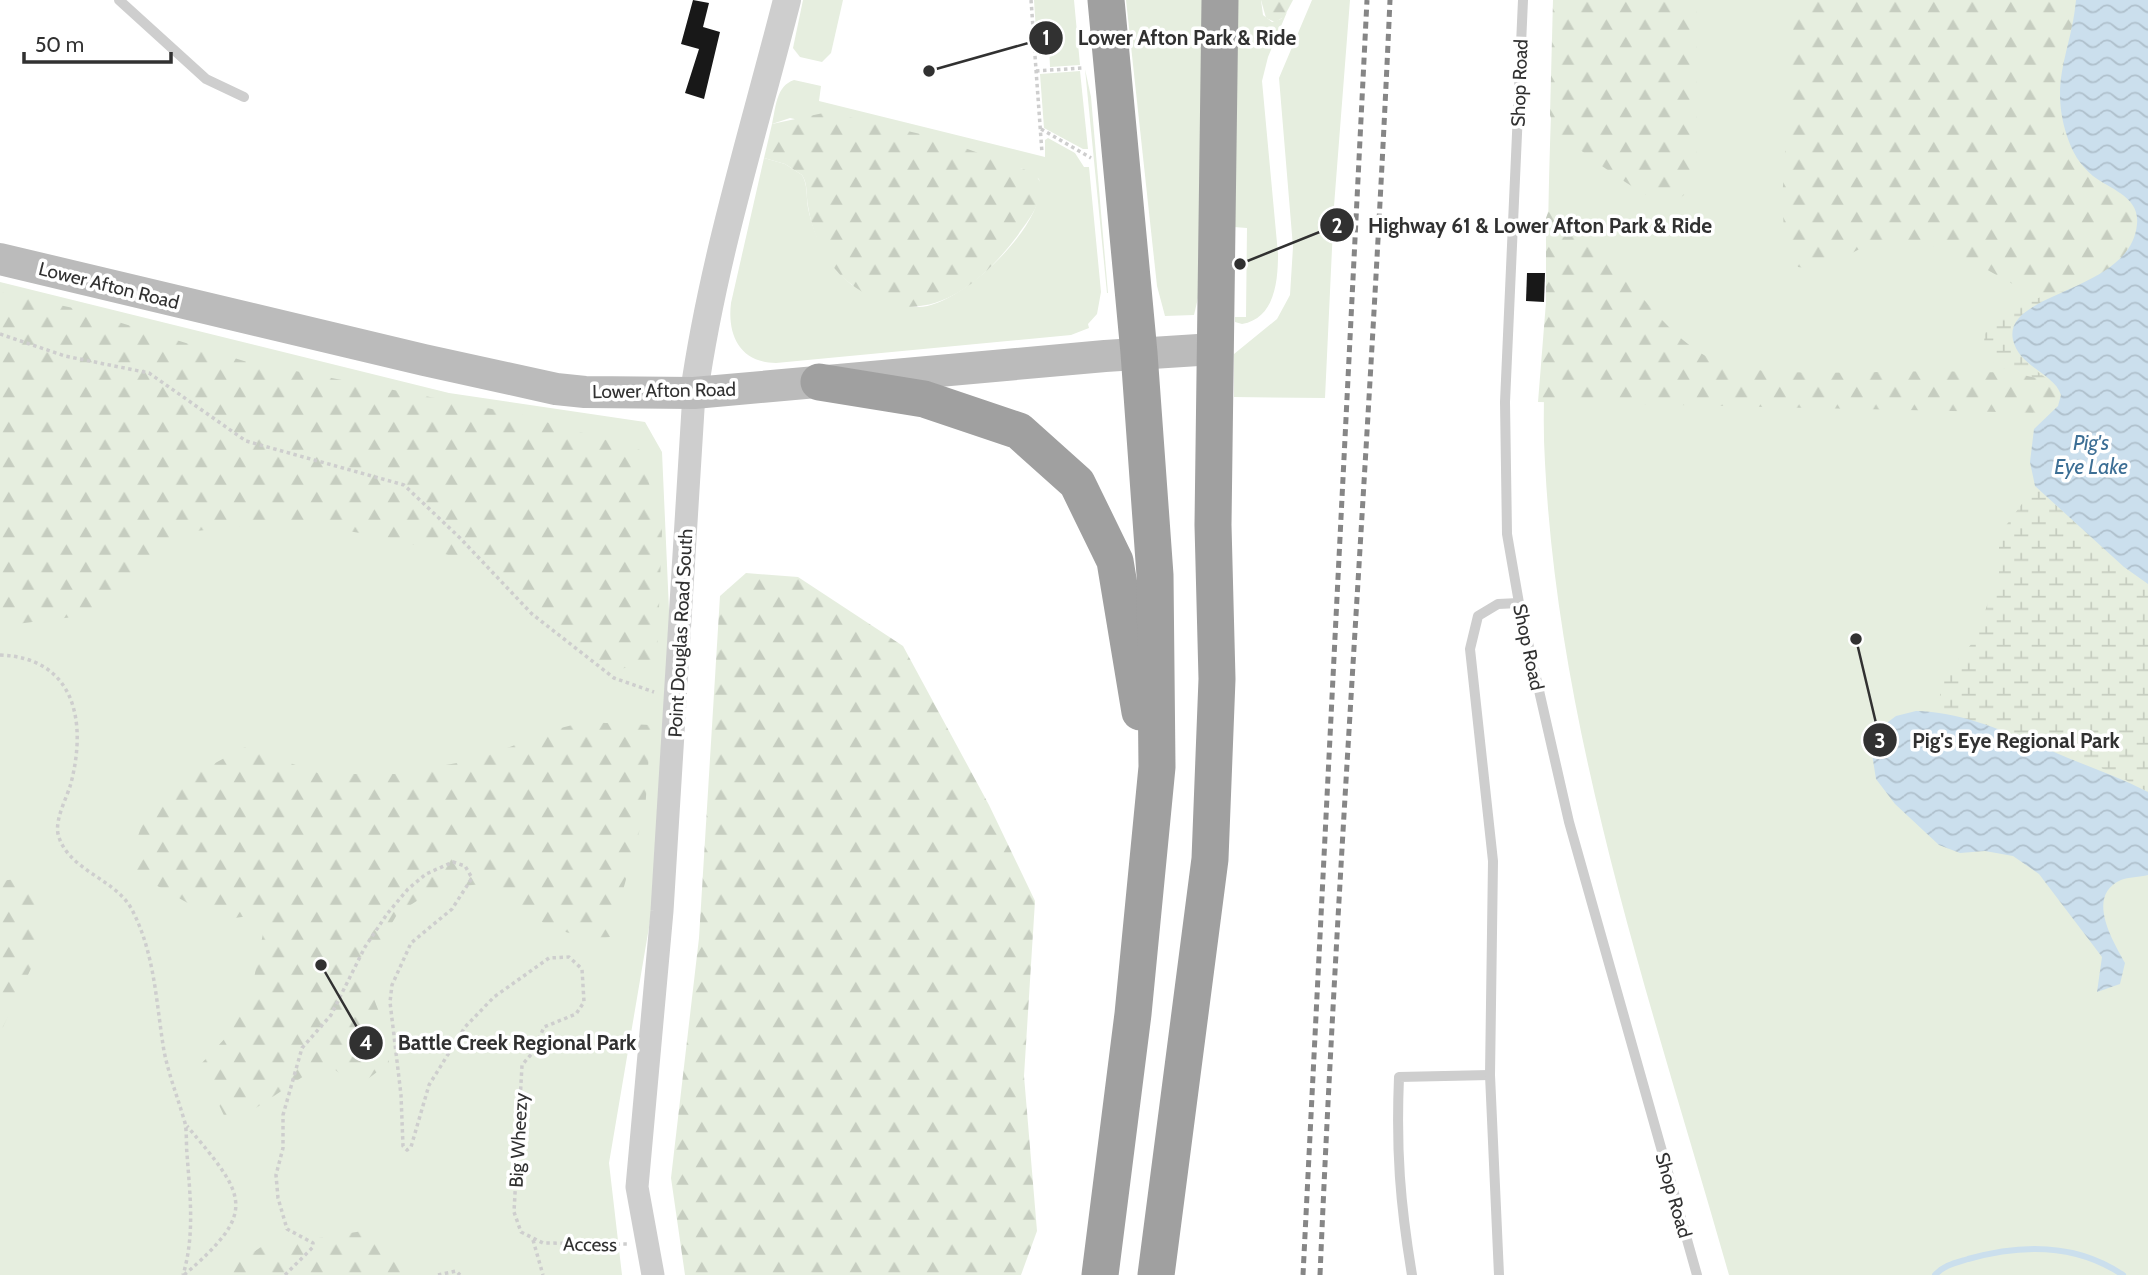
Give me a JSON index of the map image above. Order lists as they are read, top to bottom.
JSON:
{
  "streets": {
    "main road": ["Lower Afton Road"],
    "street": ["Point Douglas Road South"],
    "lane": ["Shop Road"],
    "path": ["Big Wheezy", "Access"]
  },
  "crossings": [
    ["Lower Afton Road", "Point Douglas Road South"],
    ["Point Douglas Road South", "Access"],
    ["Big Wheezy", "Access"]
  ],
  "water": ["Pig's Eye Lake"],
  "places": [
    "Lower Afton Park & Ride",
    "Highway 61 & Lower Afton Park & Ride",
    "Pig's Eye Regional Park",
    "Battle Creek Regional Park"
  ],
  "scale_bar": "50 m"
}
